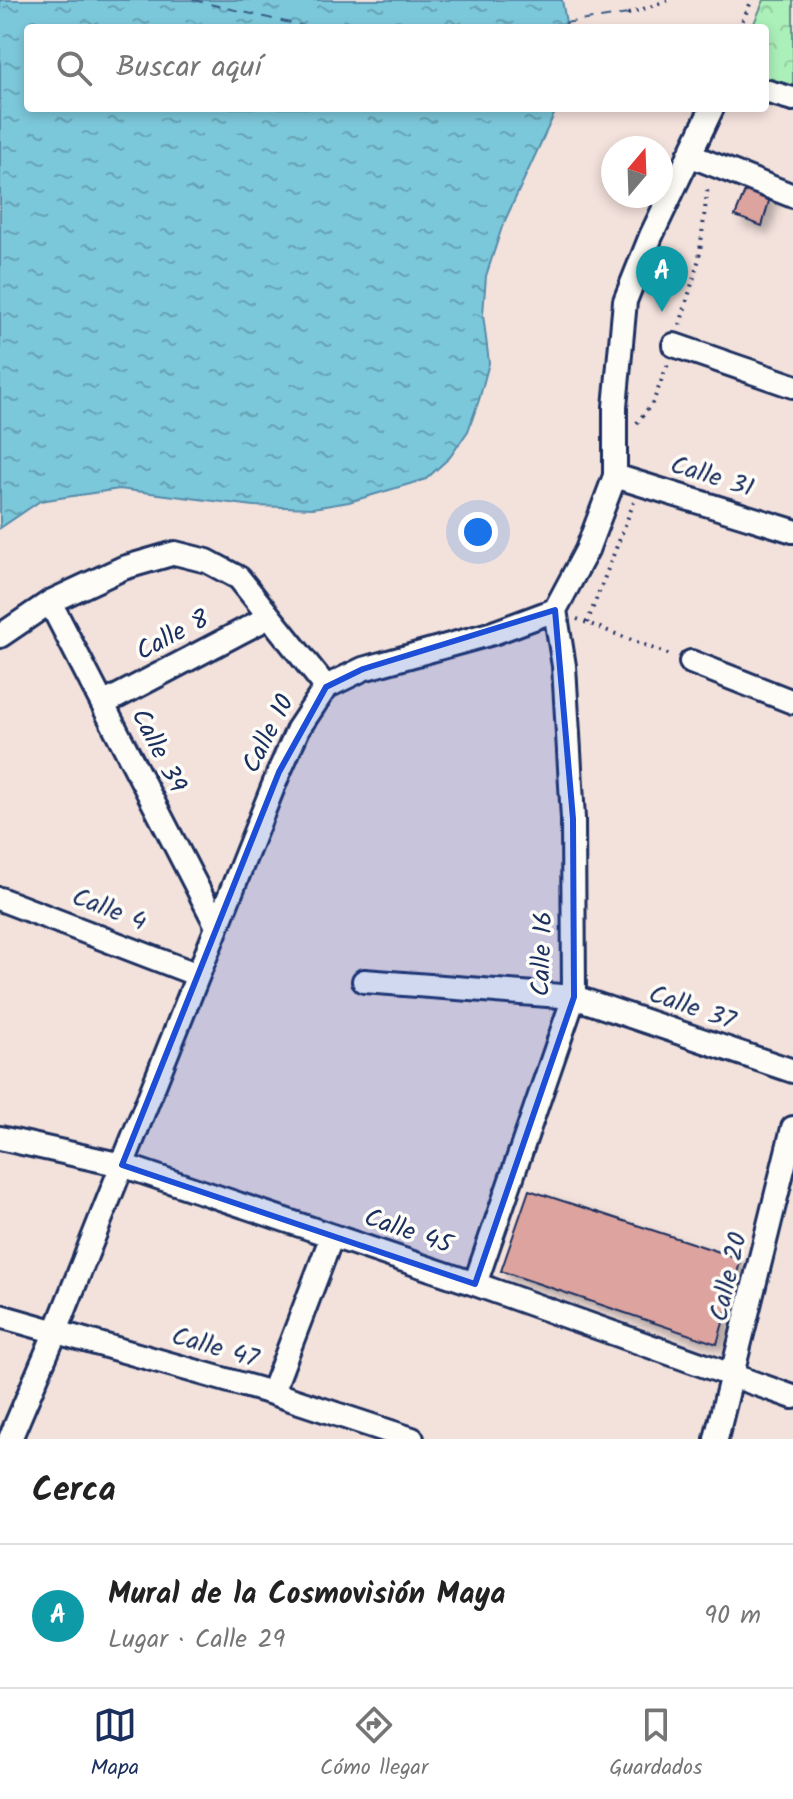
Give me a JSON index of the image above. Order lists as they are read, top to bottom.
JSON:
{
  "streets": {
    "street": [
      "Calle 31",
      "Calle 8",
      "Calle 10",
      "Calle 39",
      "Calle 4",
      "Calle 16",
      "Calle 37",
      "Calle 45",
      "Calle 20",
      "Calle 47"
    ]
  },
  "crossings": [
    ["Calle 8", "Calle 39"],
    ["Calle 10", "Calle 39"],
    ["Calle 10", "Calle 4"],
    ["Calle 10", "Calle 16"],
    ["Calle 10", "Calle 45"],
    ["Calle 10", "Calle 47"],
    ["Calle 16", "Calle 37"],
    ["Calle 16", "Calle 45"],
    ["Calle 45", "Calle 20"]
  ],
  "north": "top",
  "page": {
    "search": "Buscar aquí",
    "pins": "A",
    "heading": "Cerca",
    "list": [
      {
        "mark": "A",
        "name": "Mural de la Cosmovisión Maya",
        "note": "Lugar · Calle 29",
        "value": "90 m"
      }
    ],
    "nav": ["Mapa", "Cómo llegar", "Guardados"]
  }
}
